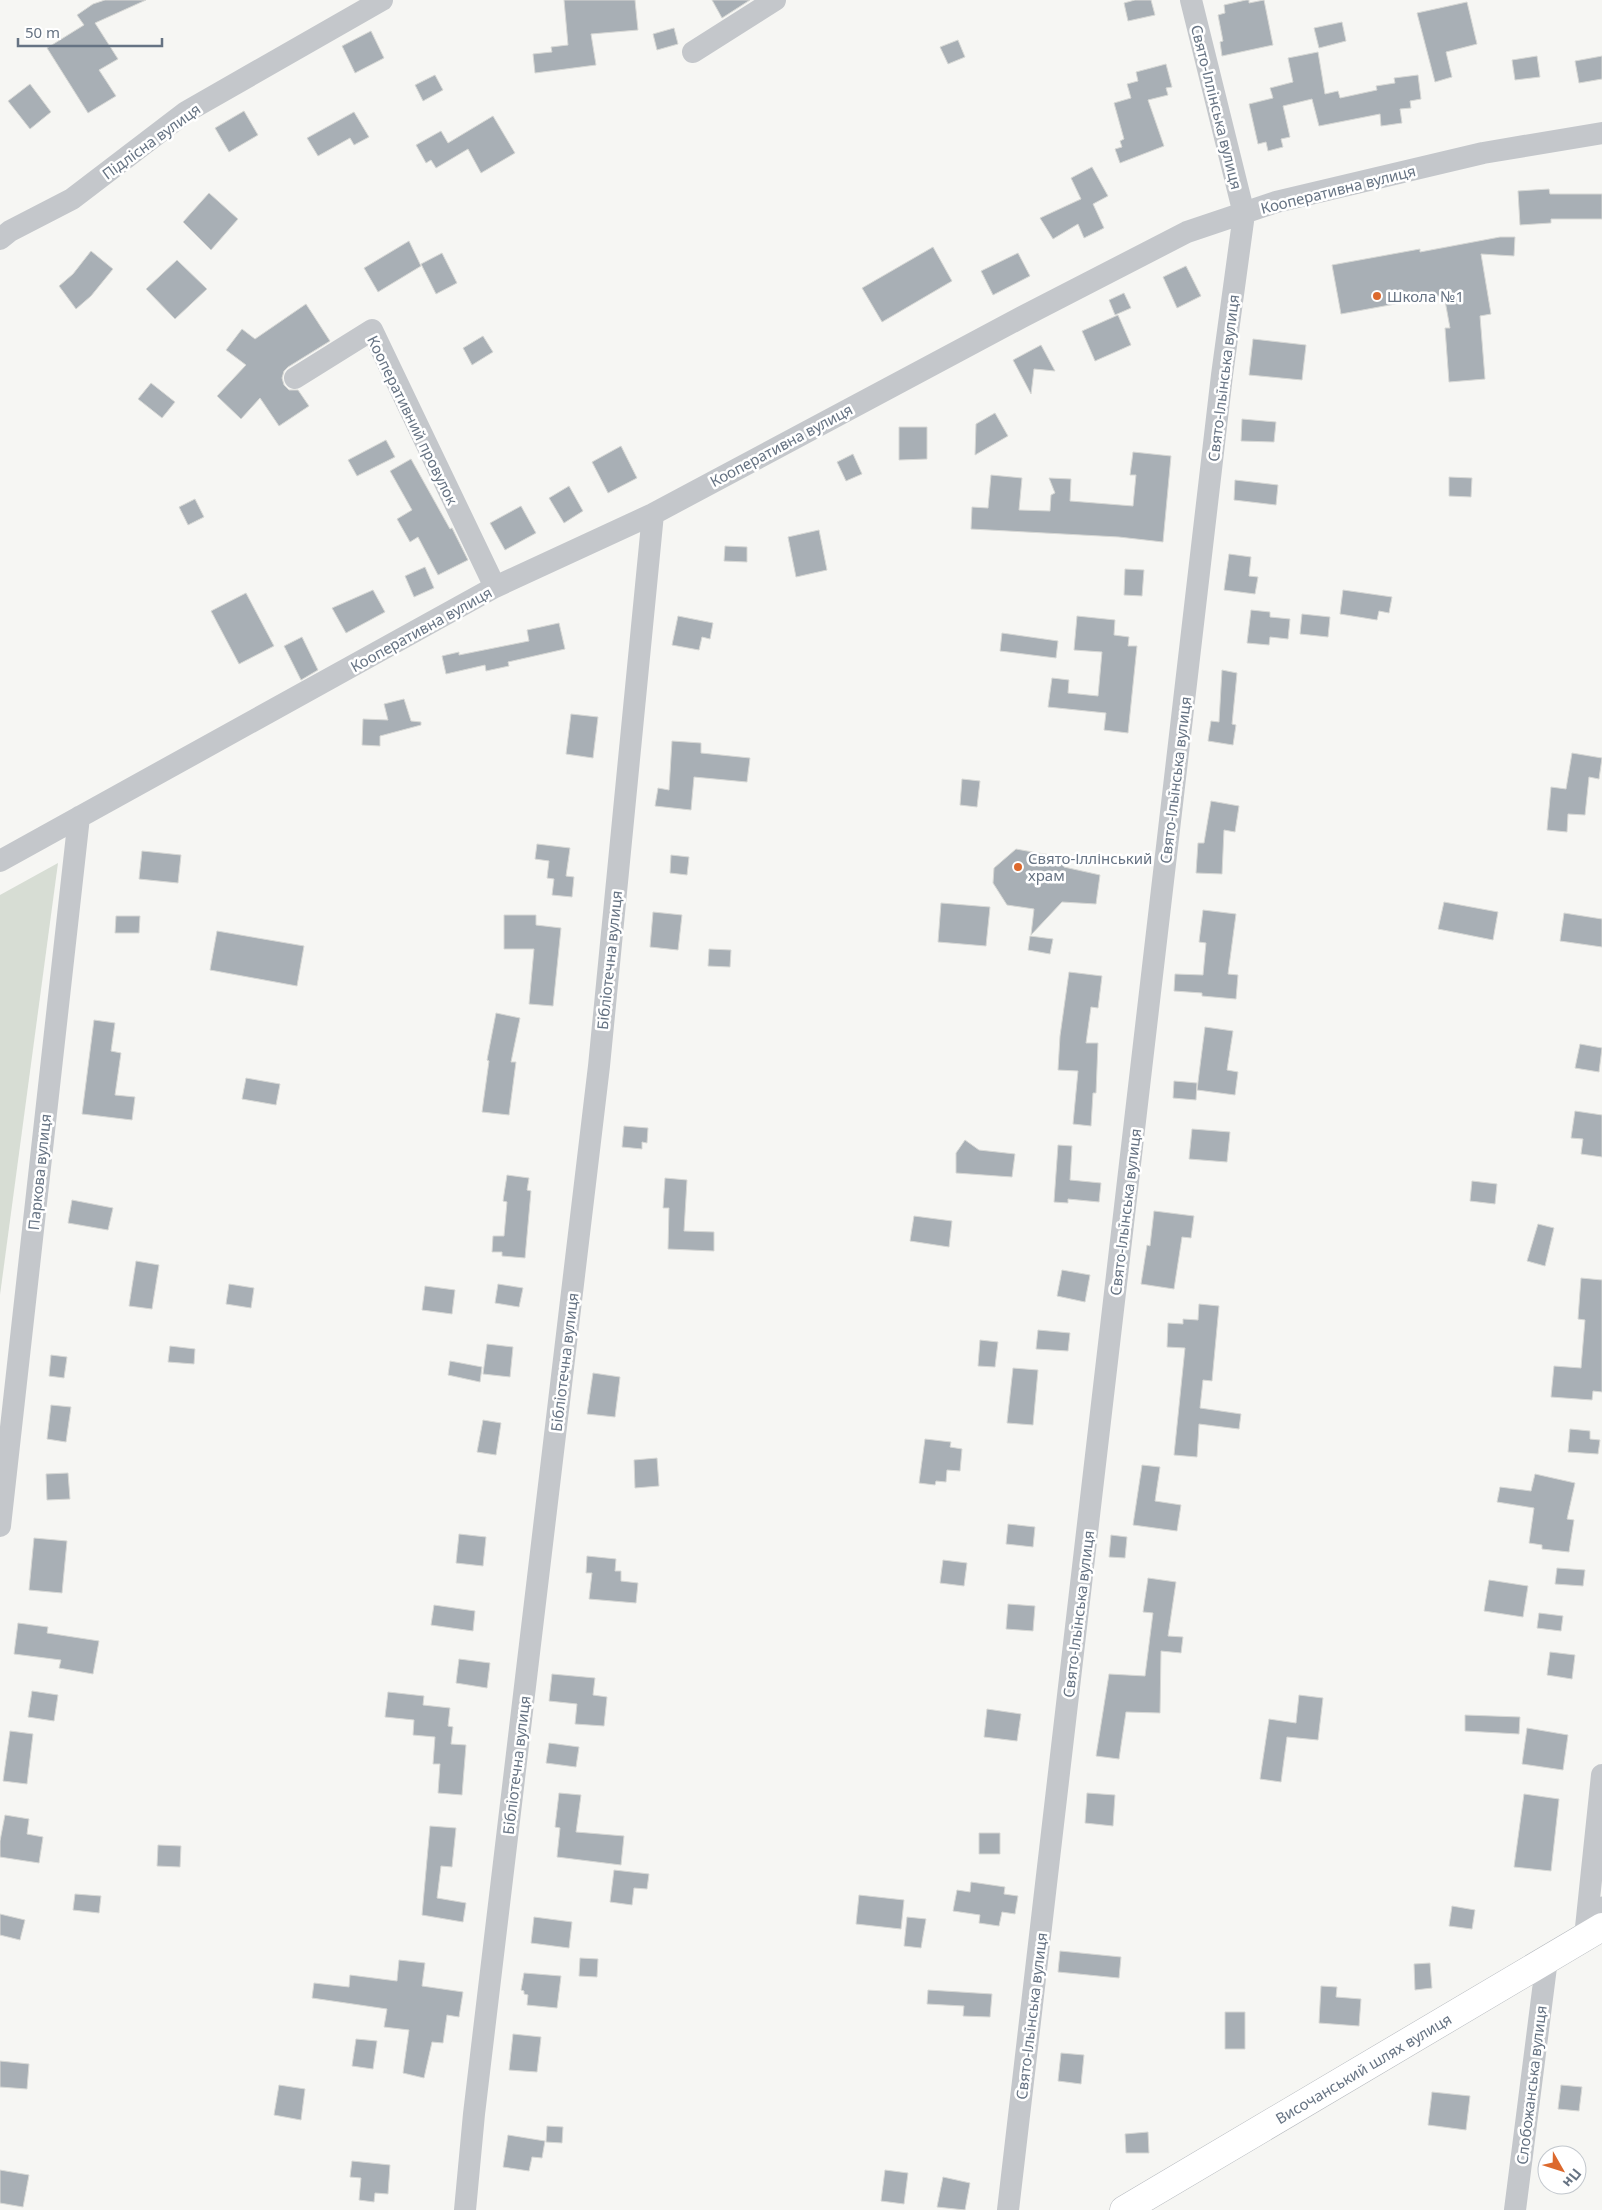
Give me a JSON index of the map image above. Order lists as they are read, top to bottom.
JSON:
{
  "streets": {
    "street": [
      "Свято-Іллінська вулиця",
      "Підлісна вулиця",
      "Кооперативна вулиця",
      "Свято-Ільїнська вулиця",
      "Кооперативний провулок",
      "Бібліотечна вулиця",
      "Паркова вулиця",
      "Височанський шлях вулиця",
      "Слобожанська вулиця"
    ]
  },
  "crossings": [
    ["Свято-Іллінська вулиця", "Кооперативна вулиця"],
    ["Свято-Іллінська вулиця", "Свято-Ільїнська вулиця"],
    ["Кооперативна вулиця", "Свято-Ільїнська вулиця"],
    ["Кооперативна вулиця", "Кооперативний провулок"],
    ["Кооперативна вулиця", "Бібліотечна вулиця"],
    ["Кооперативна вулиця", "Паркова вулиця"],
    ["Височанський шлях вулиця", "Слобожанська вулиця"]
  ],
  "places": ["Школа №1", "Свято-Іллінський храм"],
  "scale_bar": "50 m",
  "north": "bottom right"
}
